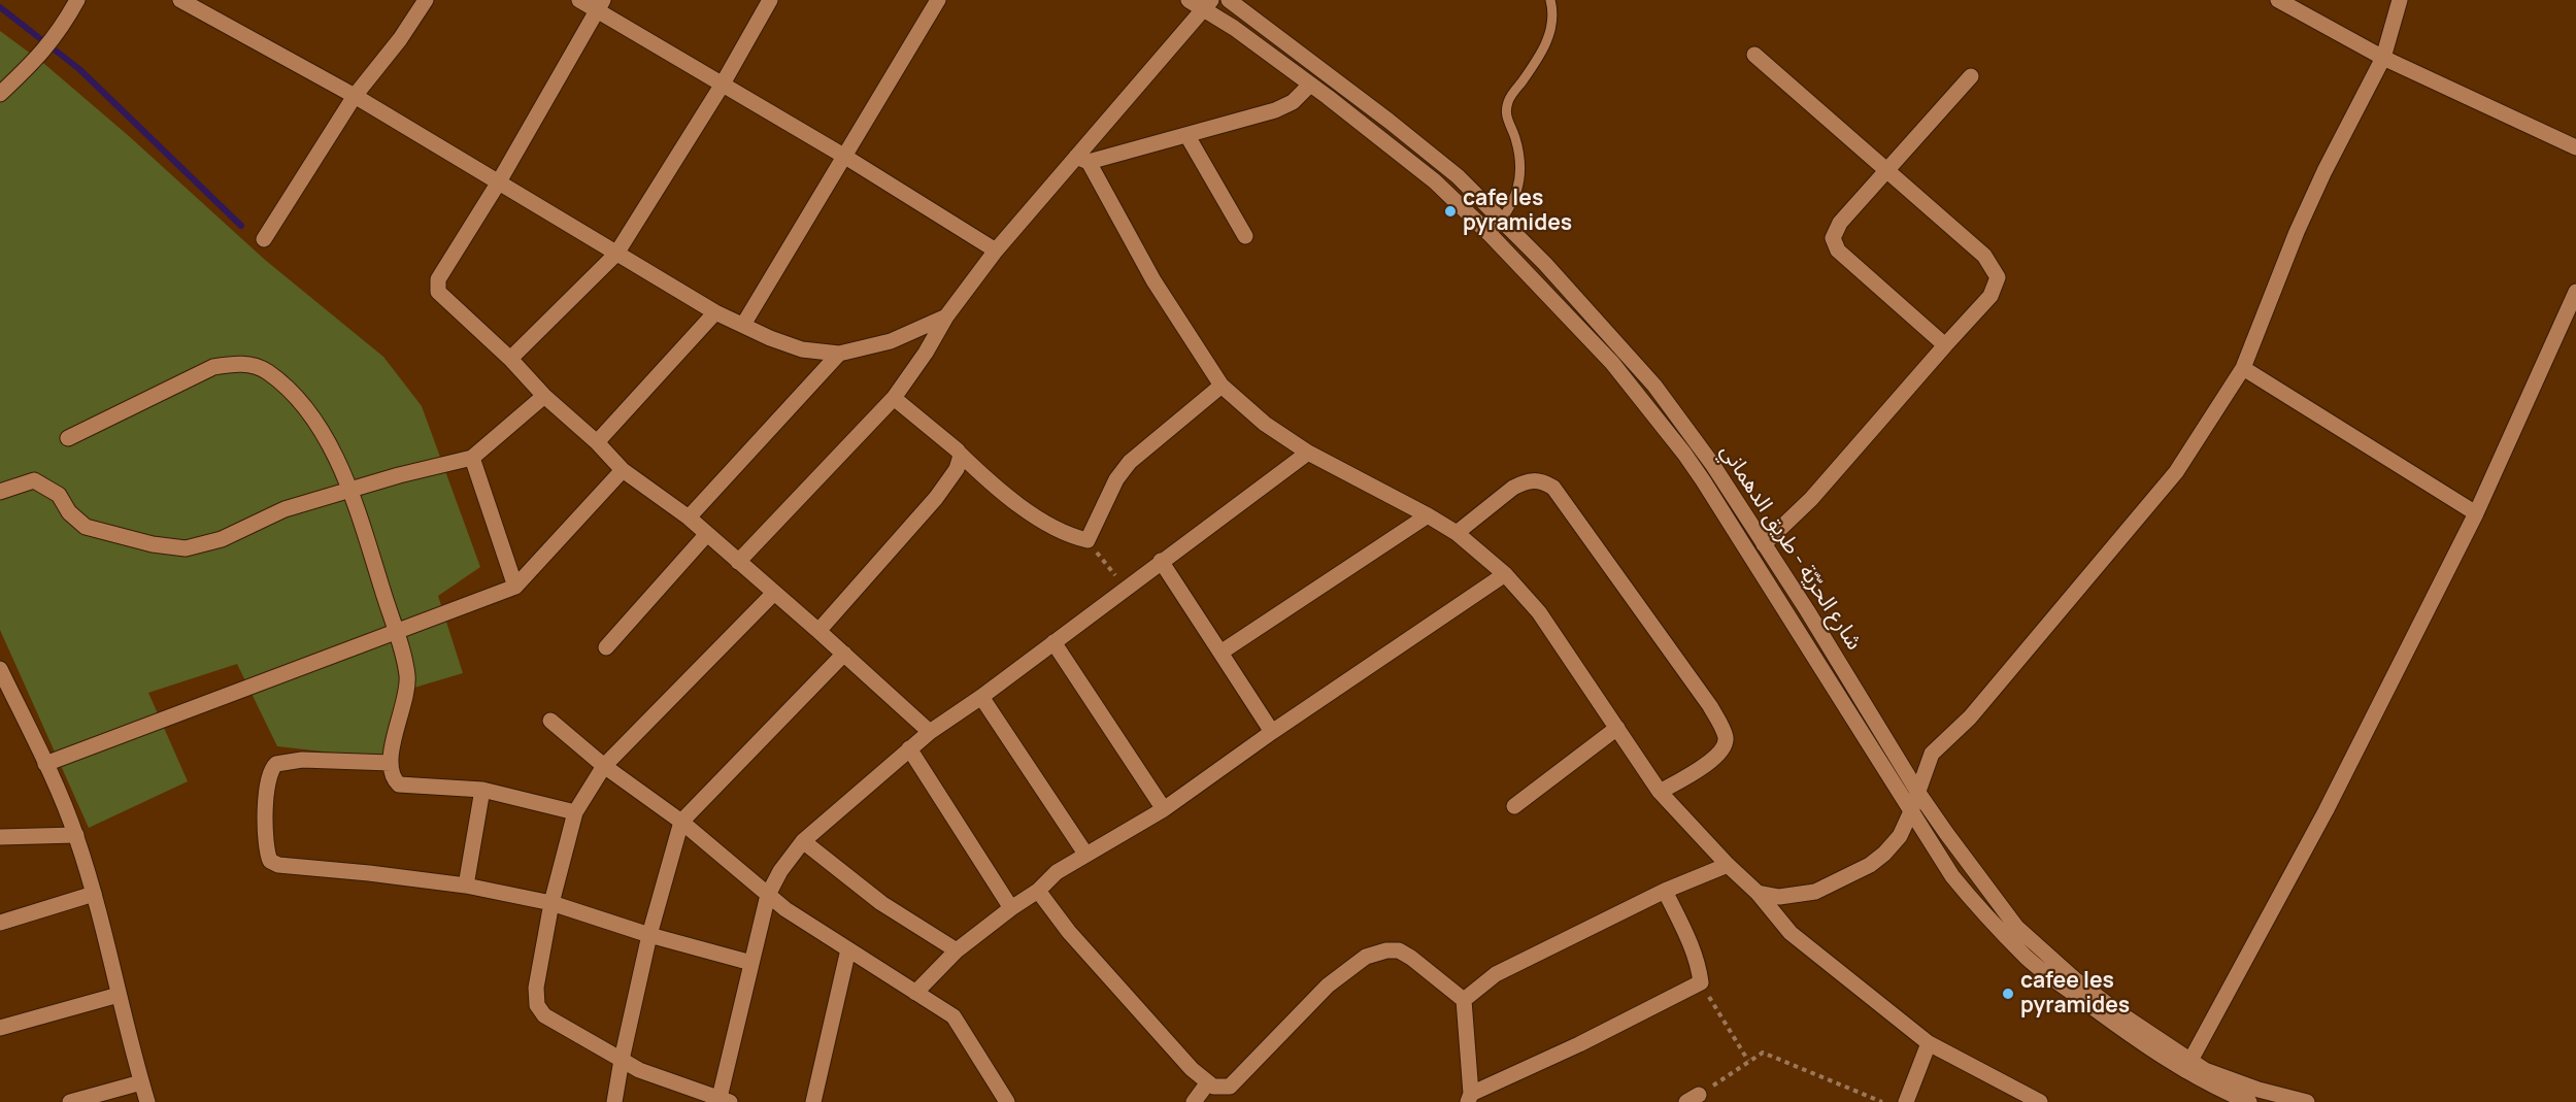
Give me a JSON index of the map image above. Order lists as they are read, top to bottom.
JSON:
{
  "streets": {
    "street": ["شارع الحرّيّة - طريق الدهماني"]
  },
  "places": ["cafe les pyramides", "cafee les pyramides"]
}
